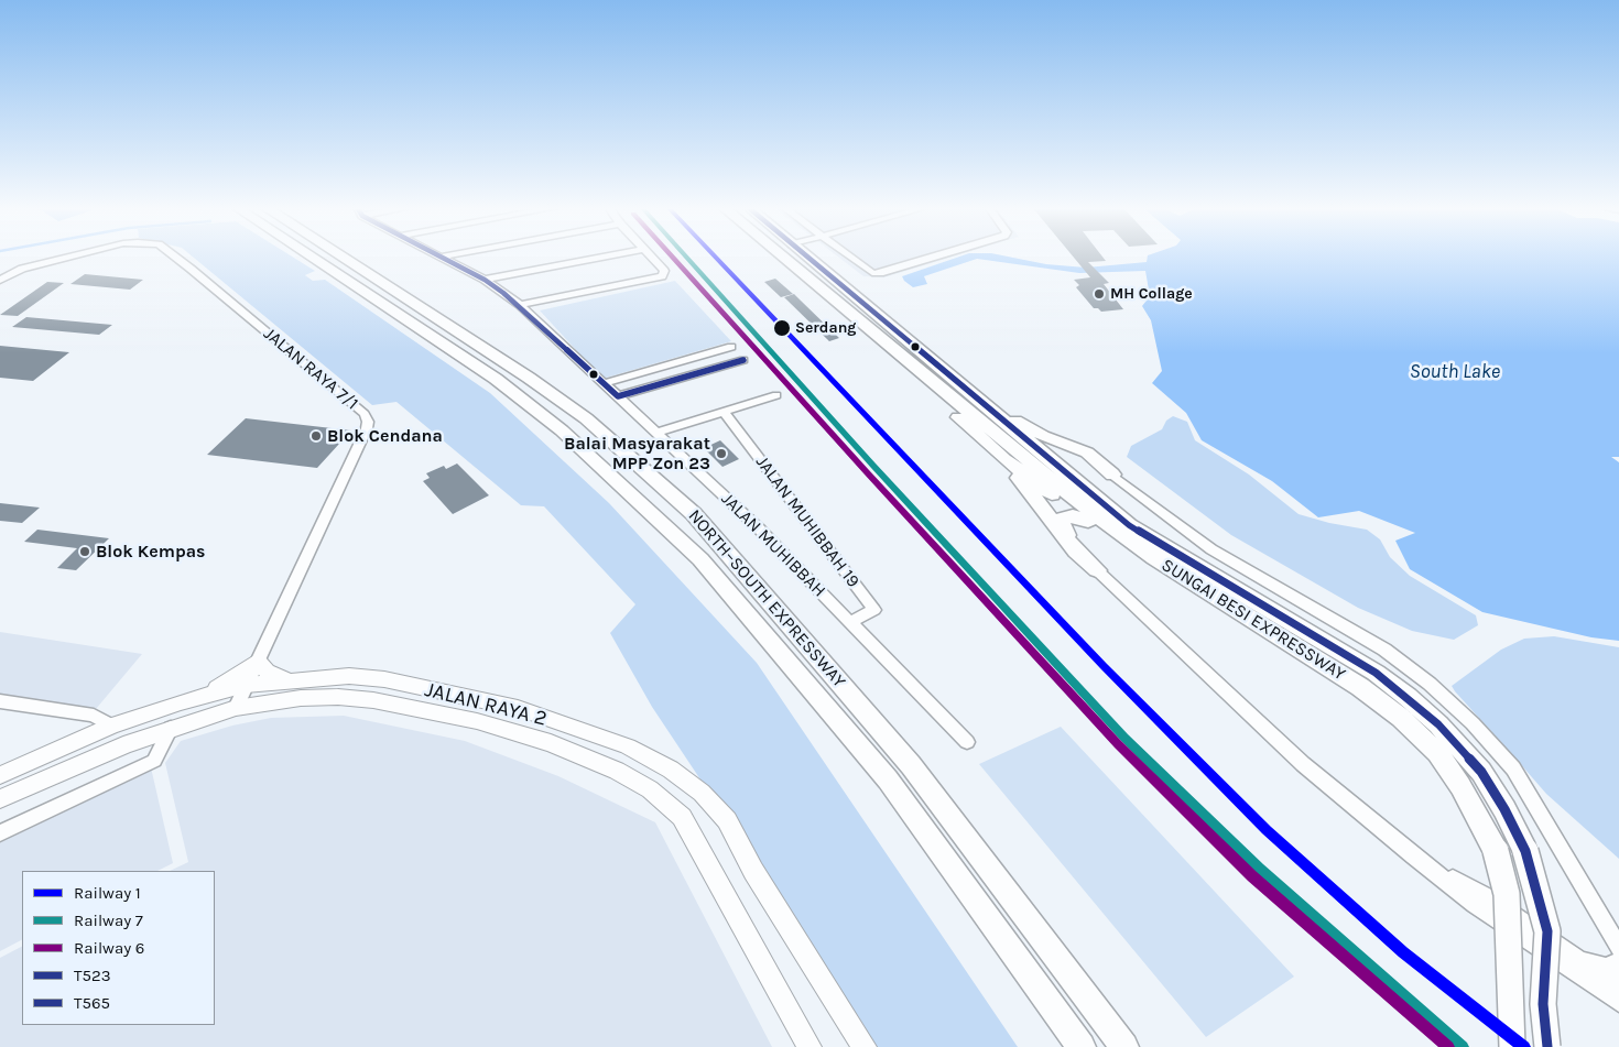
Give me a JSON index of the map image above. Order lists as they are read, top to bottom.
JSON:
{
  "streets": {
    "highway": ["NORTH–SOUTH EXPRESSWAY", "SUNGAI BESI EXPRESSWAY"],
    "main road": ["JALAN RAYA 2"],
    "street": ["JALAN RAYA 7/1", "JALAN MUHIBBAH 19", "JALAN MUHIBBAH"]
  },
  "crossings": [
    ["JALAN RAYA 7/1", "JALAN RAYA 2"],
    ["JALAN MUHIBBAH 19", "JALAN MUHIBBAH"]
  ],
  "water": ["South Lake"],
  "places": [
    "MH Collage",
    "Serdang",
    "Blok Cendana",
    "Balai Masyarakat MPP Zon 23",
    "Blok Kempas"
  ],
  "lines": [
    "rail line 1",
    "rail line 7",
    "rail line 6",
    "transit line T523",
    "transit line T565"
  ],
  "legend": [
    "Railway 1",
    "Railway 7",
    "Railway 6",
    "T523",
    "T565"
  ]
}
